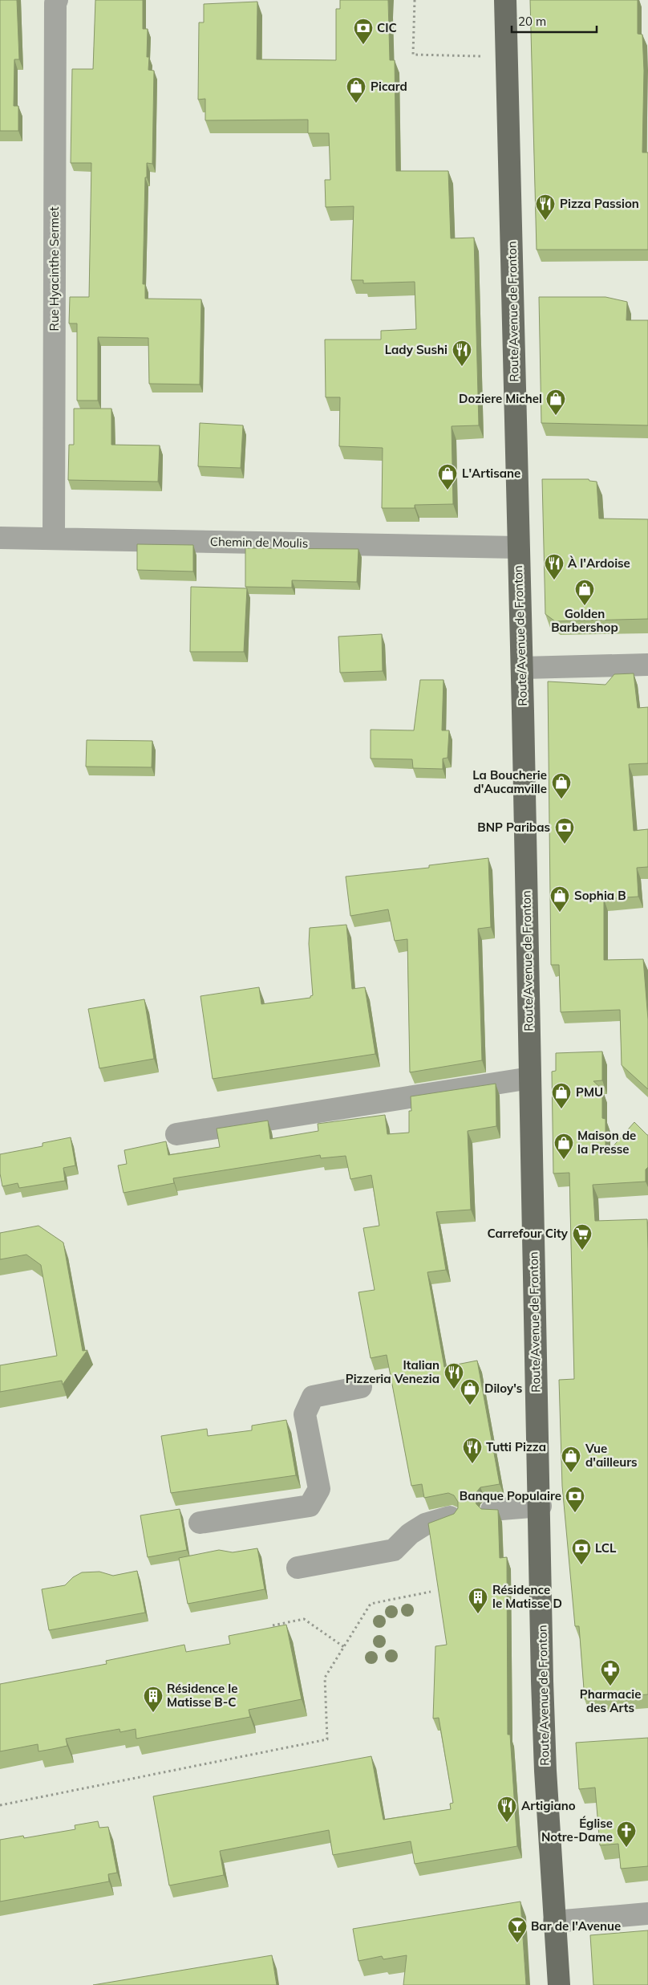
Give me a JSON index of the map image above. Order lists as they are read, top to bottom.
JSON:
{
  "streets": {
    "main road": ["Route/Avenue de Fronton"],
    "street": ["Rue Hyacinthe Sermet", "Chemin de Moulis"]
  },
  "crossings": [
    ["Rue Hyacinthe Sermet", "Chemin de Moulis"],
    ["Route/Avenue de Fronton", "Chemin de Moulis"]
  ],
  "places": {
    "bank": [
      "CIC",
      "BNP Paribas",
      "Banque Populaire",
      "LCL"
    ],
    "shop": [
      "Picard",
      "Doziere Michel",
      "L'Artisane",
      "Golden Barbershop",
      "La Boucherie d'Aucamville",
      "Sophia B",
      "PMU",
      "Maison de la Presse",
      "Diloy's",
      "Vue d'ailleurs"
    ],
    "restaurant": [
      "Pizza Passion",
      "Lady Sushi",
      "À l'Ardoise",
      "Italian Pizzeria Venezia",
      "Tutti Pizza",
      "Artigiano"
    ],
    "supermarket": ["Carrefour City"],
    "building": ["Résidence le Matisse D", "Résidence le Matisse B-C"],
    "pharmacy": ["Pharmacie des Arts"],
    "church": ["Église Notre-Dame"],
    "bar": ["Bar de l'Avenue"]
  },
  "scale_bar": "20 m"
}
